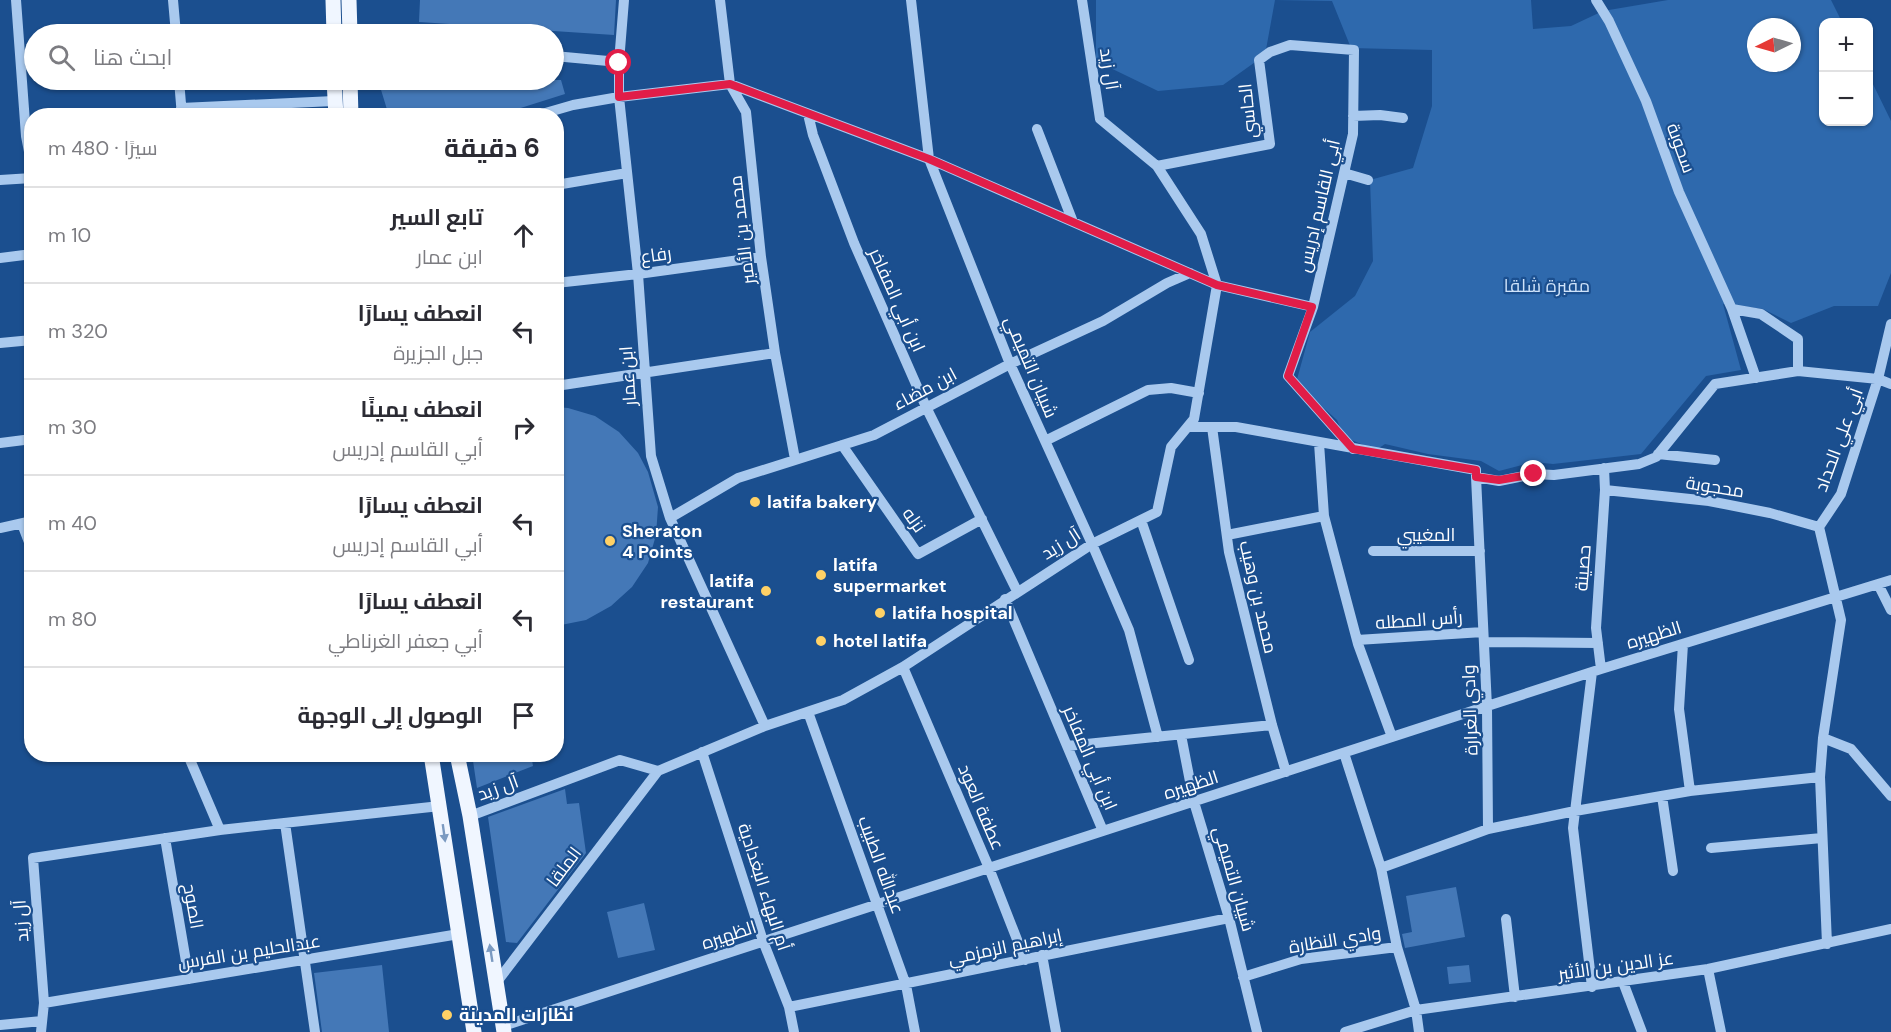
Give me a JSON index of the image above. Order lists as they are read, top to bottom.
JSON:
{
  "streets": {
    "street": [
      "آل زيد",
      "الحاسي",
      "سحوبة",
      "أبي القاسم إدريس",
      "محمد بن الأمير",
      "رفاع",
      "ابن أبي المفاخر",
      "شيبان التميمي",
      "ابن عمار",
      "ابن مضاء",
      "أبي علي الحداد",
      "محجوبة",
      "نزله",
      "المغيبي",
      "حصينة",
      "محمد بن وهيب",
      "رأس المطله",
      "الظهيره",
      "وادي الغرارة",
      "عطفة العود",
      "عبدالله الطبيب",
      "الملقا",
      "أم البهاء البغدادية",
      "الصوح",
      "وادي النظارة",
      "إبراهيم الزمزمي",
      "عبدالحليم بن الفرس",
      "عز الدين بن الأثير"
    ]
  },
  "crossings": [
    ["آل زيد", "الحاسي"],
    ["آل زيد", "ابن أبي المفاخر"],
    ["آل زيد", "شيبان التميمي"],
    ["آل زيد", "ابن عمار"],
    ["آل زيد", "عطفة العود"],
    ["آل زيد", "عبدالله الطبيب"],
    ["آل زيد", "الملقا"],
    ["آل زيد", "أم البهاء البغدادية"],
    ["آل زيد", "الصوح"],
    ["آل زيد", "عبدالحليم بن الفرس"],
    ["الحاسي", "أبي القاسم إدريس"],
    ["محمد بن الأمير", "رفاع"],
    ["محمد بن الأمير", "ابن مضاء"],
    ["رفاع", "ابن عمار"],
    ["ابن أبي المفاخر", "ابن مضاء"],
    ["ابن أبي المفاخر", "نزله"],
    ["ابن أبي المفاخر", "الظهيره"],
    ["شيبان التميمي", "ابن مضاء"],
    ["شيبان التميمي", "الظهيره"],
    ["شيبان التميمي", "وادي النظارة"],
    ["شيبان التميمي", "إبراهيم الزمزمي"],
    ["ابن عمار", "ابن مضاء"],
    ["ابن مضاء", "نزله"],
    ["أبي علي الحداد", "محجوبة"],
    ["محجوبة", "حصينة"],
    ["المغيبي", "وادي الغرارة"],
    ["حصينة", "رأس المطله"],
    ["حصينة", "الظهيره"],
    ["حصينة", "عز الدين بن الأثير"],
    ["محمد بن وهيب", "الظهيره"],
    ["رأس المطله", "وادي الغرارة"],
    ["الظهيره", "وادي الغرارة"],
    ["الظهيره", "عطفة العود"],
    ["الظهيره", "عبدالله الطبيب"],
    ["الظهيره", "أم البهاء البغدادية"],
    ["عطفة العود", "إبراهيم الزمزمي"],
    ["عبدالله الطبيب", "إبراهيم الزمزمي"],
    ["أم البهاء البغدادية", "إبراهيم الزمزمي"],
    ["الصوح", "عبدالحليم بن الفرس"]
  ],
  "parks": ["مقبرة شلقا"],
  "places": [
    "latifa bakery",
    "Sheraton 4 Points",
    "latifa supermarket",
    "latifa restaurant",
    "latifa hospital",
    "hotel latifa",
    "نظارات المدينة"
  ],
  "north": "left",
  "page": {
    "map_buttons": ["+", "−"],
    "search": "ابحث هنا",
    "heading": ["6 دقيقة", "سيرًا · 480 m"],
    "list": [
      ["تابع السير", "ابن عمار", "10 m"],
      ["انعطف يسارًا", "جبل الجزيرة", "320 m"],
      ["انعطف يمينًا", "أبي القاسم إدريس", "30 m"],
      ["انعطف يسارًا", "أبي القاسم إدريس", "40 m"],
      ["انعطف يسارًا", "أبي جعفر الغرناطي", "80 m"],
      "الوصول إلى الوجهة"
    ]
  }
}
